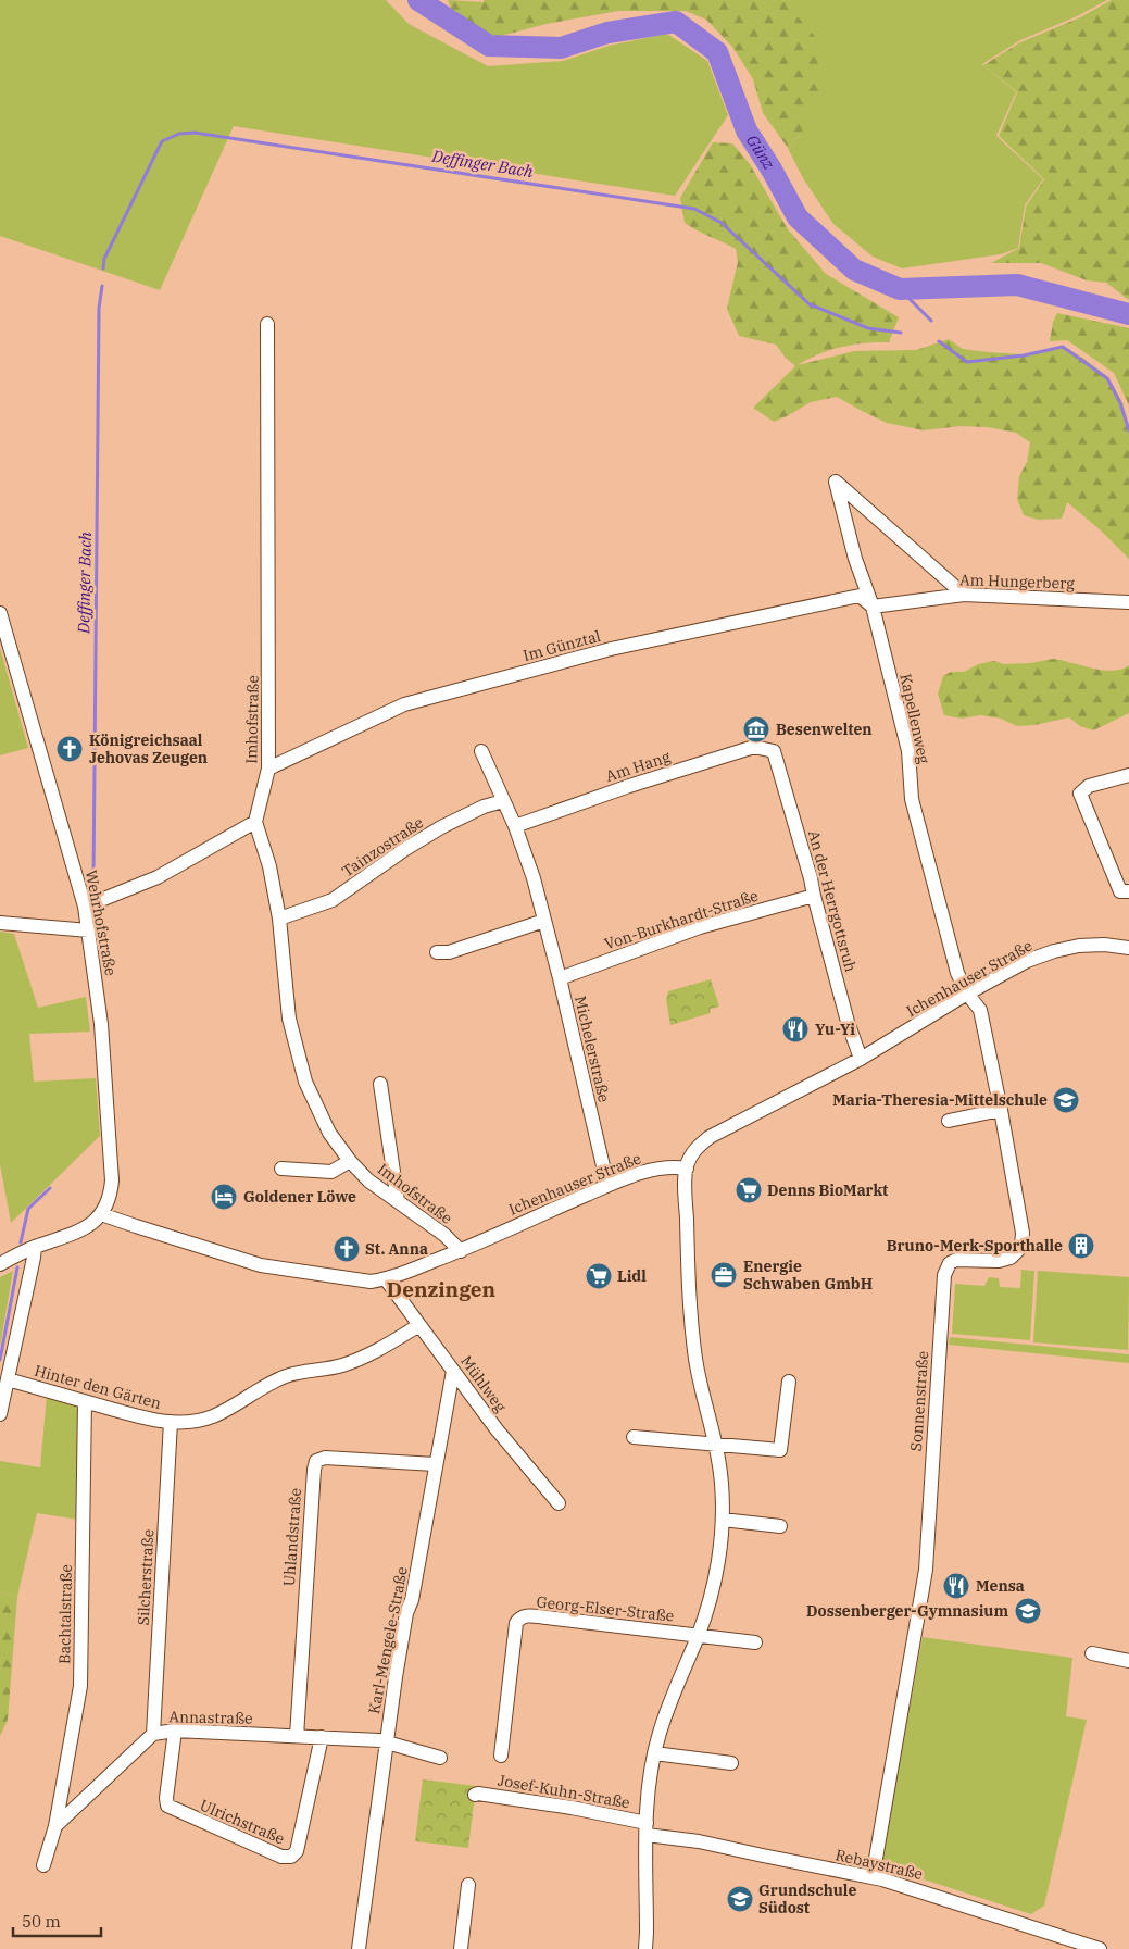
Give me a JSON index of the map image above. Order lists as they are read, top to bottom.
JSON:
{
  "streets": {
    "street": [
      "Am Hungerberg",
      "Im Günztal",
      "Kapellenweg",
      "Imhofstraße",
      "Am Hang",
      "Tainzostraße",
      "An der Herrgottsruh",
      "Von-Burkhardt-Straße",
      "Wehrhofstraße",
      "Ichenhauser Straße",
      "Michelerstraße",
      "Mühlweg",
      "Hinter den Gärten",
      "Sonnenstraße",
      "Uhlandstraße",
      "Silcherstraße",
      "Georg-Elser-Straße",
      "Bachtalstraße",
      "Karl-Mengele-Straße",
      "Annastraße",
      "Josef-Kuhn-Straße",
      "Ulrichstraße",
      "Rebaystraße"
    ]
  },
  "crossings": [
    ["Am Hungerberg", "Im Günztal"],
    ["Am Hungerberg", "Kapellenweg"],
    ["Im Günztal", "Kapellenweg"],
    ["Im Günztal", "Imhofstraße"],
    ["Kapellenweg", "Ichenhauser Straße"],
    ["Kapellenweg", "Sonnenstraße"],
    ["Imhofstraße", "Tainzostraße"],
    ["Imhofstraße", "Ichenhauser Straße"],
    ["Am Hang", "An der Herrgottsruh"],
    ["Am Hang", "Michelerstraße"],
    ["Tainzostraße", "Michelerstraße"],
    ["An der Herrgottsruh", "Von-Burkhardt-Straße"],
    ["An der Herrgottsruh", "Ichenhauser Straße"],
    ["Von-Burkhardt-Straße", "Michelerstraße"],
    ["Wehrhofstraße", "Ichenhauser Straße"],
    ["Ichenhauser Straße", "Michelerstraße"],
    ["Ichenhauser Straße", "Mühlweg"],
    ["Ichenhauser Straße", "Sonnenstraße"],
    ["Mühlweg", "Hinter den Gärten"],
    ["Mühlweg", "Karl-Mengele-Straße"],
    ["Hinter den Gärten", "Silcherstraße"],
    ["Hinter den Gärten", "Bachtalstraße"],
    ["Sonnenstraße", "Rebaystraße"],
    ["Uhlandstraße", "Karl-Mengele-Straße"],
    ["Uhlandstraße", "Annastraße"],
    ["Silcherstraße", "Annastraße"],
    ["Bachtalstraße", "Annastraße"],
    ["Karl-Mengele-Straße", "Annastraße"],
    ["Annastraße", "Ulrichstraße"],
    ["Josef-Kuhn-Straße", "Rebaystraße"]
  ],
  "districts": ["Denzingen"],
  "water": ["Günz", "Deffinger Bach"],
  "places": {
    "museum": ["Besenwelten"],
    "church": ["Königreichsaal Jehovas Zeugen", "St. Anna"],
    "restaurant": ["Yu-Yi", "Mensa"],
    "school or university": ["Maria-Theresia-Mittelschule", "Dossenberger-Gymnasium", "Grundschule Südost"],
    "supermarket": ["Denns BioMarkt", "Lidl"],
    "hotel": ["Goldener Löwe"],
    "building": ["Bruno-Merk-Sporthalle"],
    "office": ["Energie Schwaben GmbH"]
  },
  "scale_bar": "50 m"
}
